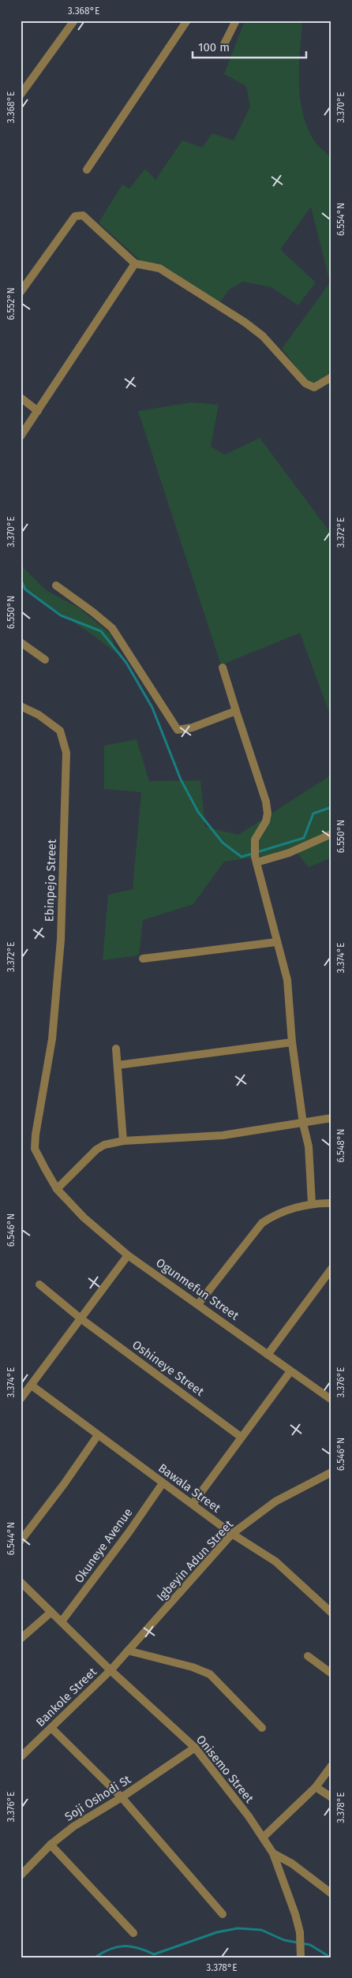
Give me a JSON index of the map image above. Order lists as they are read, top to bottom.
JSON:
{
  "streets": {
    "street": [
      "Ebinpejo Street",
      "Ogunmefun Street",
      "Oshineye Street",
      "Bawala Street",
      "Okuneye Avenue",
      "Igbeyin Adun Street",
      "Bankole Street",
      "Onisemo Street",
      "Soji Oshodi St"
    ]
  },
  "crossings": [
    ["Ebinpejo Street", "Ogunmefun Street"],
    ["Bawala Street", "Okuneye Avenue"],
    ["Bawala Street", "Igbeyin Adun Street"],
    ["Okuneye Avenue", "Onisemo Street"],
    ["Igbeyin Adun Street", "Bankole Street"],
    ["Igbeyin Adun Street", "Onisemo Street"],
    ["Bankole Street", "Onisemo Street"],
    ["Onisemo Street", "Soji Oshodi St"]
  ],
  "scale_bar": "100 m",
  "coordinates": [
    "3.368°E",
    "3.370°E",
    "6.554°N",
    "6.552°N",
    "3.372°E",
    "6.550°N",
    "3.374°E",
    "6.548°N",
    "6.546°N",
    "3.376°E",
    "6.544°N",
    "3.378°E"
  ]
}
